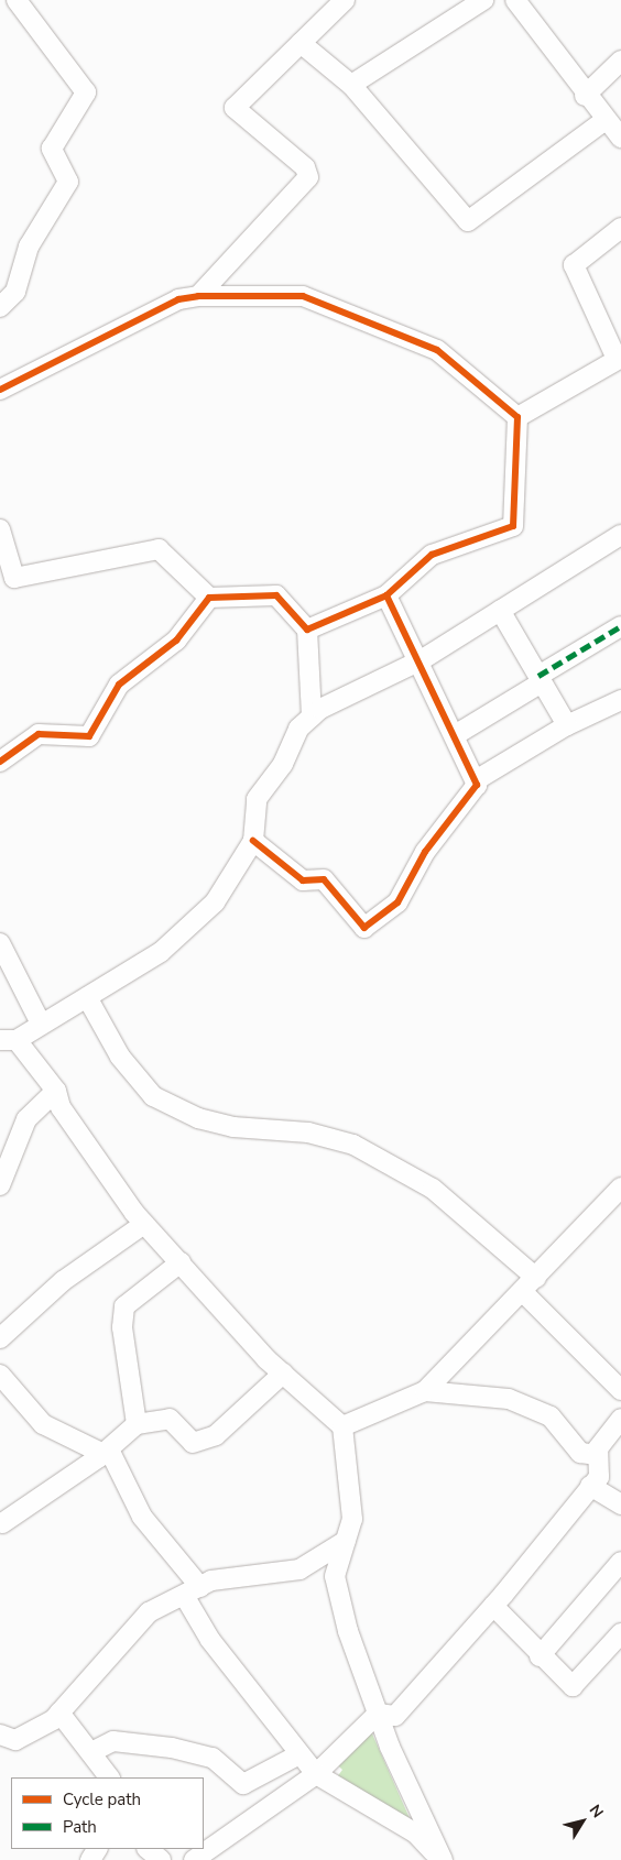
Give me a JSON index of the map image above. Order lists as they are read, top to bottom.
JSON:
{
  "legend": ["Cycle path", "Path"],
  "north": "top right"
}
